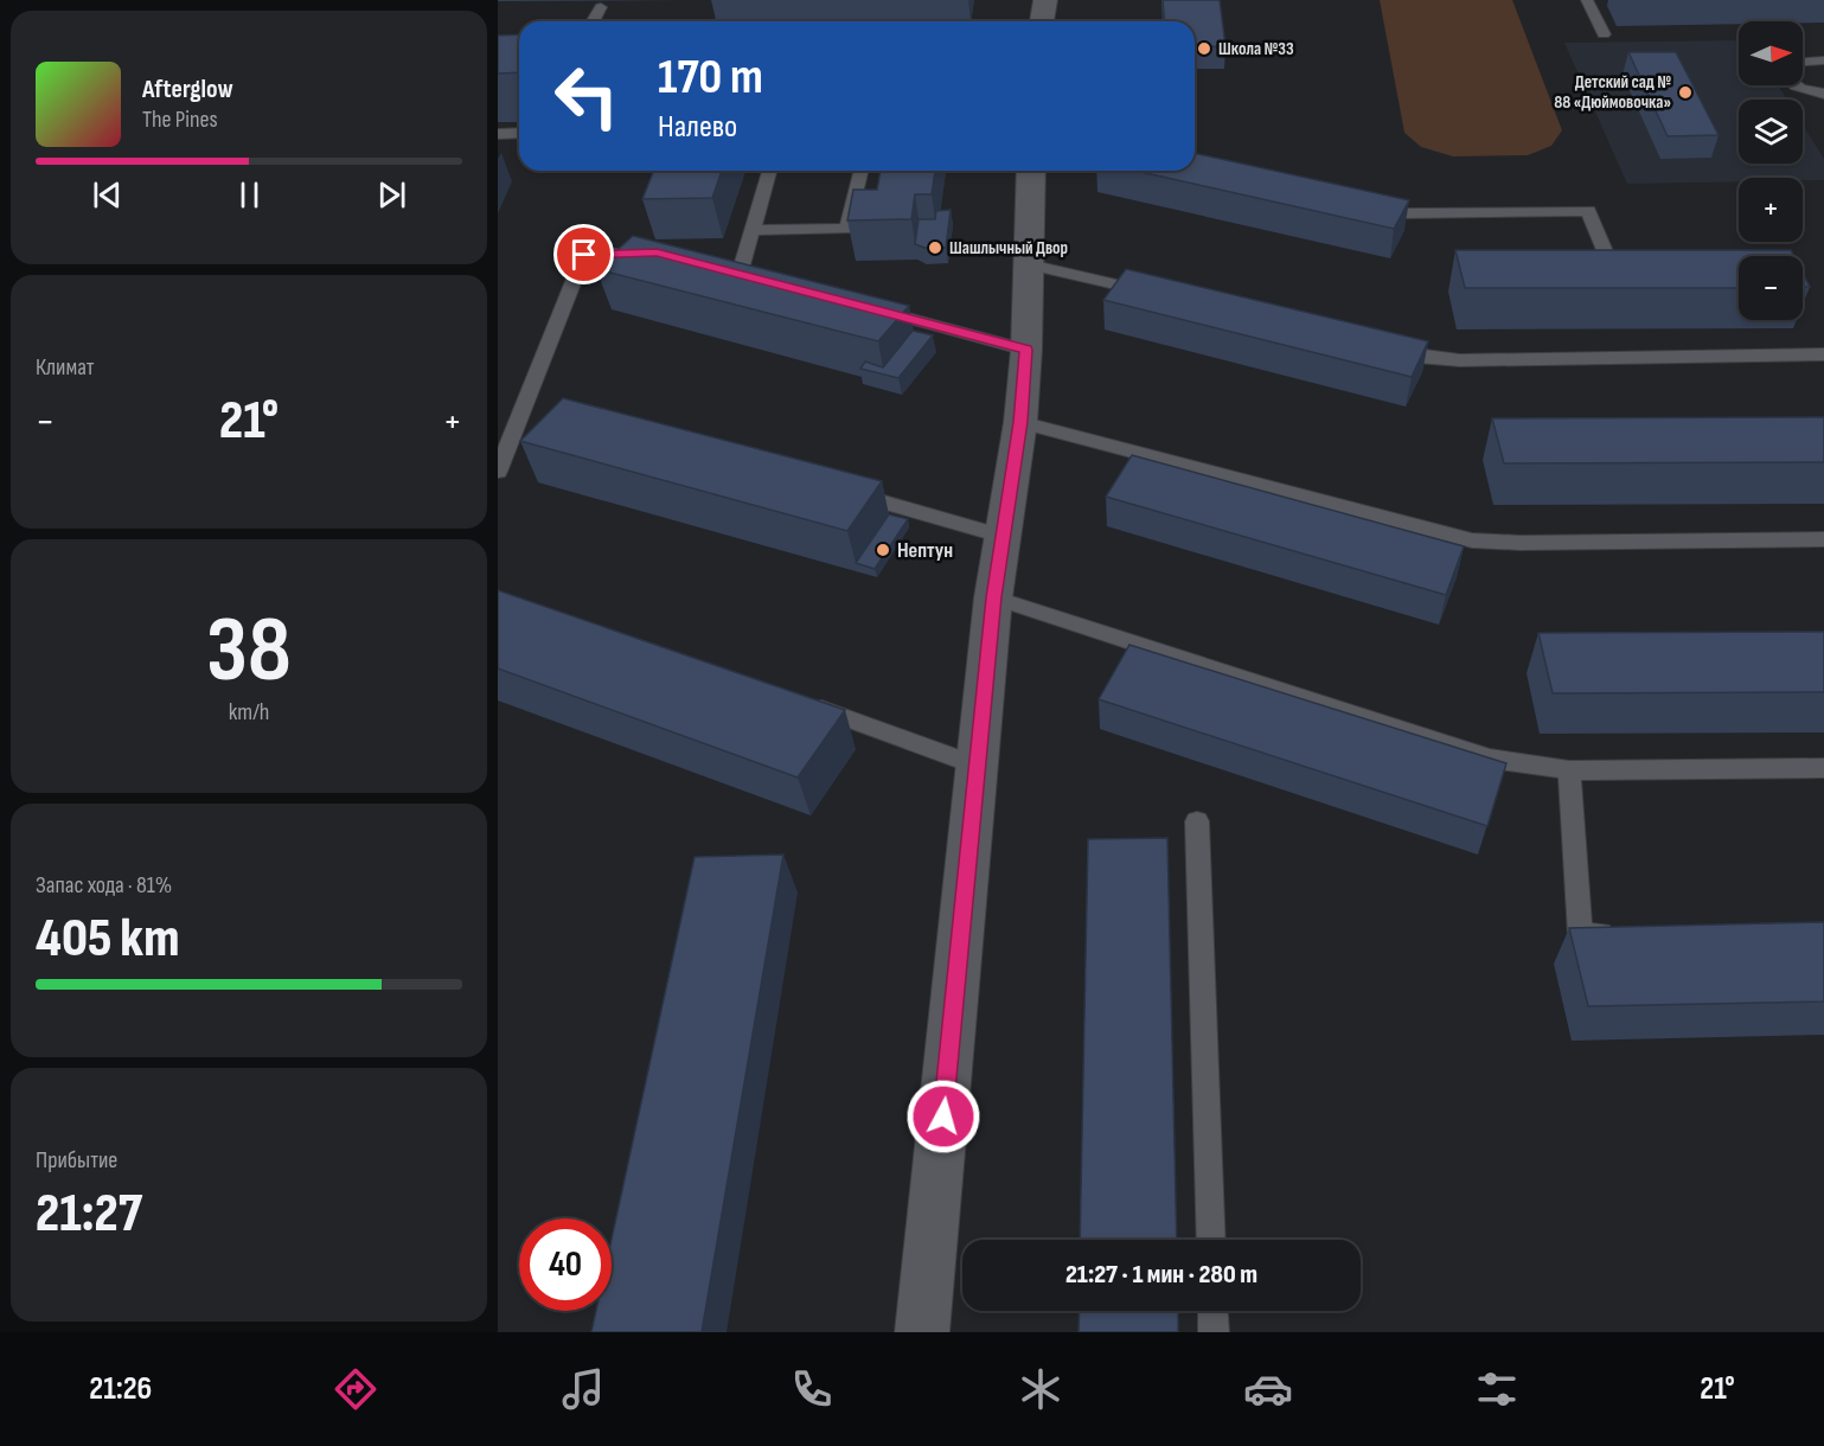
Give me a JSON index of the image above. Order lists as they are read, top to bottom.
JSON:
{
  "places": [
    "Школа №33",
    "Детский сад № 88 «Дюймовочка»",
    "Шашлычный Двор",
    "Нептун"
  ],
  "north": "right",
  "page": {
    "map_buttons": ["+", "−"],
    "turn": ["170 m", "Налево"],
    "song": ["Afterglow", "The Pines"],
    "tile": [
      "Климат",
      ["38", "km/h"],
      ["Запас хода · 81%", "405 km"],
      ["Прибытие", "21:27"]
    ],
    "heat": ["−", "21°", "+"],
    "limit": "40",
    "trip": "21:27 · 1 мин · 280 m",
    "tabs": ["21:26", "21°"]
  }
}
